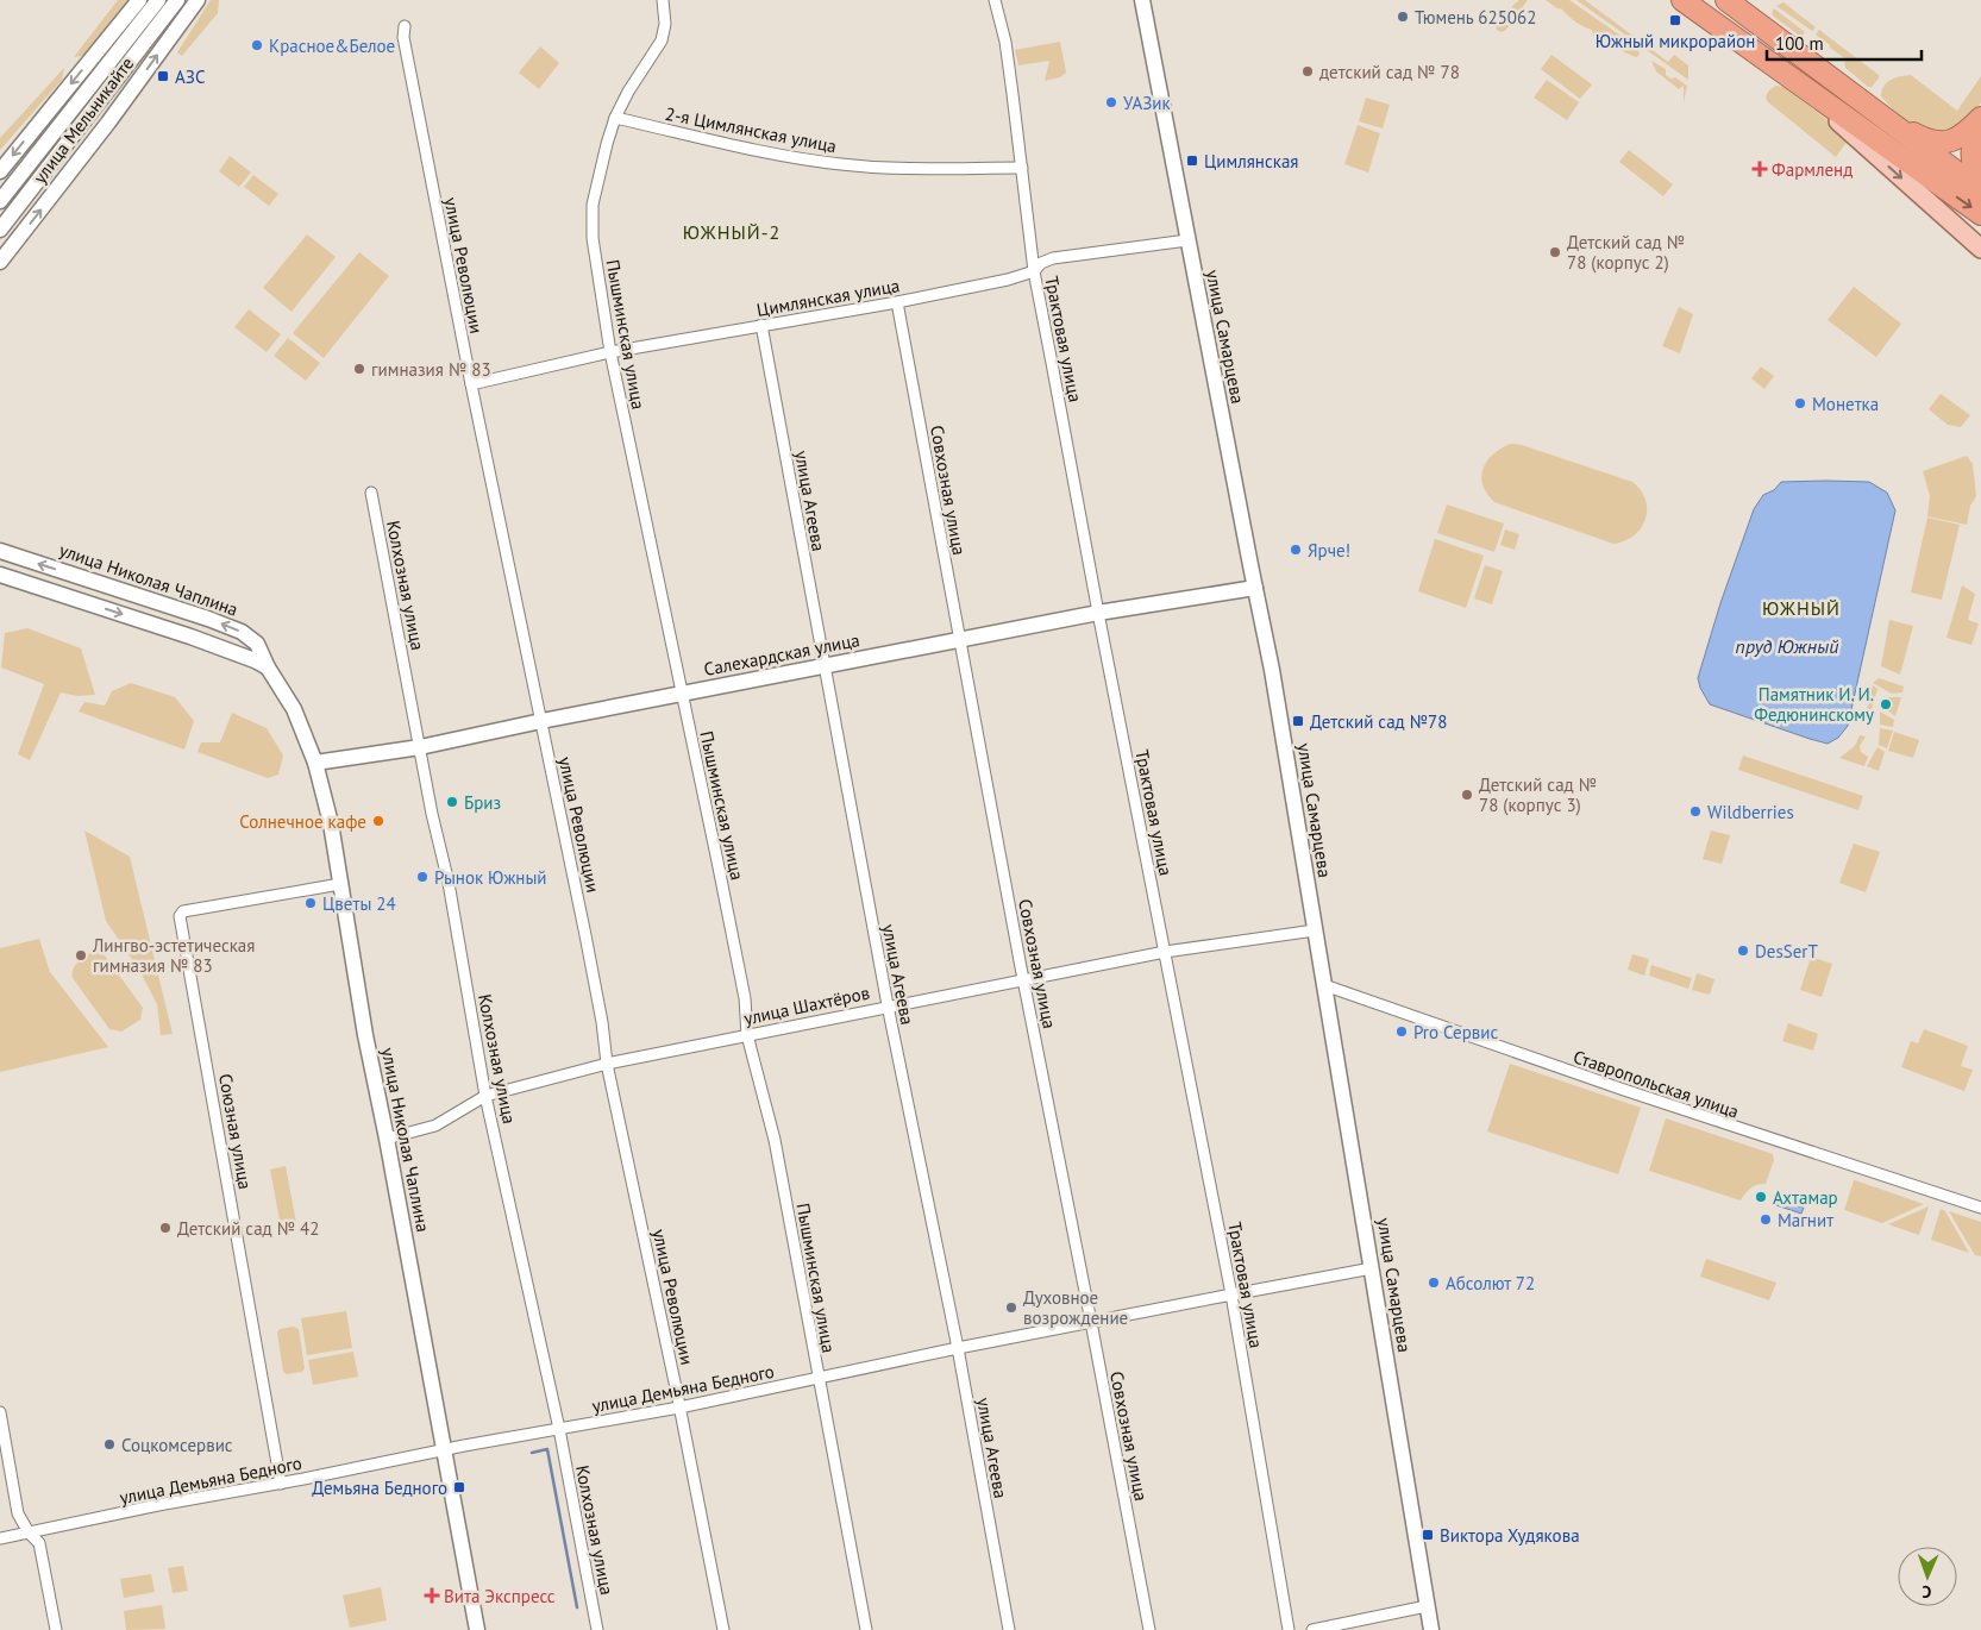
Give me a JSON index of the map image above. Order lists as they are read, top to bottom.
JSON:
{
  "streets": {
    "street": [
      "улица Мельникайте",
      "2-я Цимлянская улица",
      "улица Революции",
      "Цимлянская улица",
      "Пышминская улица",
      "улица Самарцева",
      "Трактовая улица",
      "Совхозная улица",
      "улица Агеева",
      "улица Николая Чаплина",
      "Колхозная улица",
      "Салехардская улица",
      "улица Шахтёров",
      "Ставропольская улица",
      "Союзная улица",
      "улица Демьяна Бедного"
    ]
  },
  "crossings": [
    ["2-я Цимлянская улица", "Пышминская улица"],
    ["2-я Цимлянская улица", "Трактовая улица"],
    ["улица Революции", "Цимлянская улица"],
    ["улица Революции", "Салехардская улица"],
    ["улица Революции", "улица Шахтёров"],
    ["улица Революции", "улица Демьяна Бедного"],
    ["Цимлянская улица", "Пышминская улица"],
    ["Цимлянская улица", "улица Самарцева"],
    ["Цимлянская улица", "Трактовая улица"],
    ["Цимлянская улица", "Совхозная улица"],
    ["Цимлянская улица", "улица Агеева"],
    ["Пышминская улица", "Салехардская улица"],
    ["Пышминская улица", "улица Шахтёров"],
    ["Пышминская улица", "улица Демьяна Бедного"],
    ["улица Самарцева", "Салехардская улица"],
    ["улица Самарцева", "улица Шахтёров"],
    ["улица Самарцева", "Ставропольская улица"],
    ["улица Самарцева", "улица Демьяна Бедного"],
    ["Трактовая улица", "Салехардская улица"],
    ["Трактовая улица", "улица Шахтёров"],
    ["Трактовая улица", "улица Демьяна Бедного"],
    ["Совхозная улица", "Салехардская улица"],
    ["Совхозная улица", "улица Шахтёров"],
    ["Совхозная улица", "улица Демьяна Бедного"],
    ["улица Агеева", "Салехардская улица"],
    ["улица Агеева", "улица Шахтёров"],
    ["улица Агеева", "улица Демьяна Бедного"],
    ["улица Николая Чаплина", "Салехардская улица"],
    ["улица Николая Чаплина", "улица Шахтёров"],
    ["улица Николая Чаплина", "Союзная улица"],
    ["улица Николая Чаплина", "улица Демьяна Бедного"],
    ["Колхозная улица", "Салехардская улица"],
    ["Колхозная улица", "улица Шахтёров"],
    ["Колхозная улица", "улица Демьяна Бедного"],
    ["Союзная улица", "улица Демьяна Бедного"]
  ],
  "districts": ["ЮЖНЫЙ-2", "ЮЖНЫЙ"],
  "water": ["пруд Южный"],
  "places": {
    "other": [
      "Тюмень 625062",
      "Красное&Белое",
      "детский сад № 78",
      "УАЗик",
      "Детский сад № 78 (корпус 2)",
      "гимназия № 83",
      "Монетка",
      "Ярче!",
      "Памятник И. И. Федюнинскому",
      "Детский сад № 78 (корпус 3)",
      "Бриз",
      "Wildberries",
      "Солнечное кафе",
      "Рынок Южный",
      "Цветы 24",
      "DesSerT",
      "Лингво-эстетическая гимназия № 83",
      "Pro Сервис",
      "Ахтамар",
      "Магнит",
      "Детский сад № 42",
      "Абсолют 72",
      "Духовное возрождение",
      "Соцкомсервис"
    ],
    "transit": [
      "Южный микрорайон",
      "АЗС",
      "Цимлянская",
      "Детский сад №78",
      "Демьяна Бедного",
      "Виктора Худякова"
    ],
    "health": ["Фармленд", "Вита Экспресс"]
  },
  "scale_bar": "100 m",
  "north": "bottom"
}
